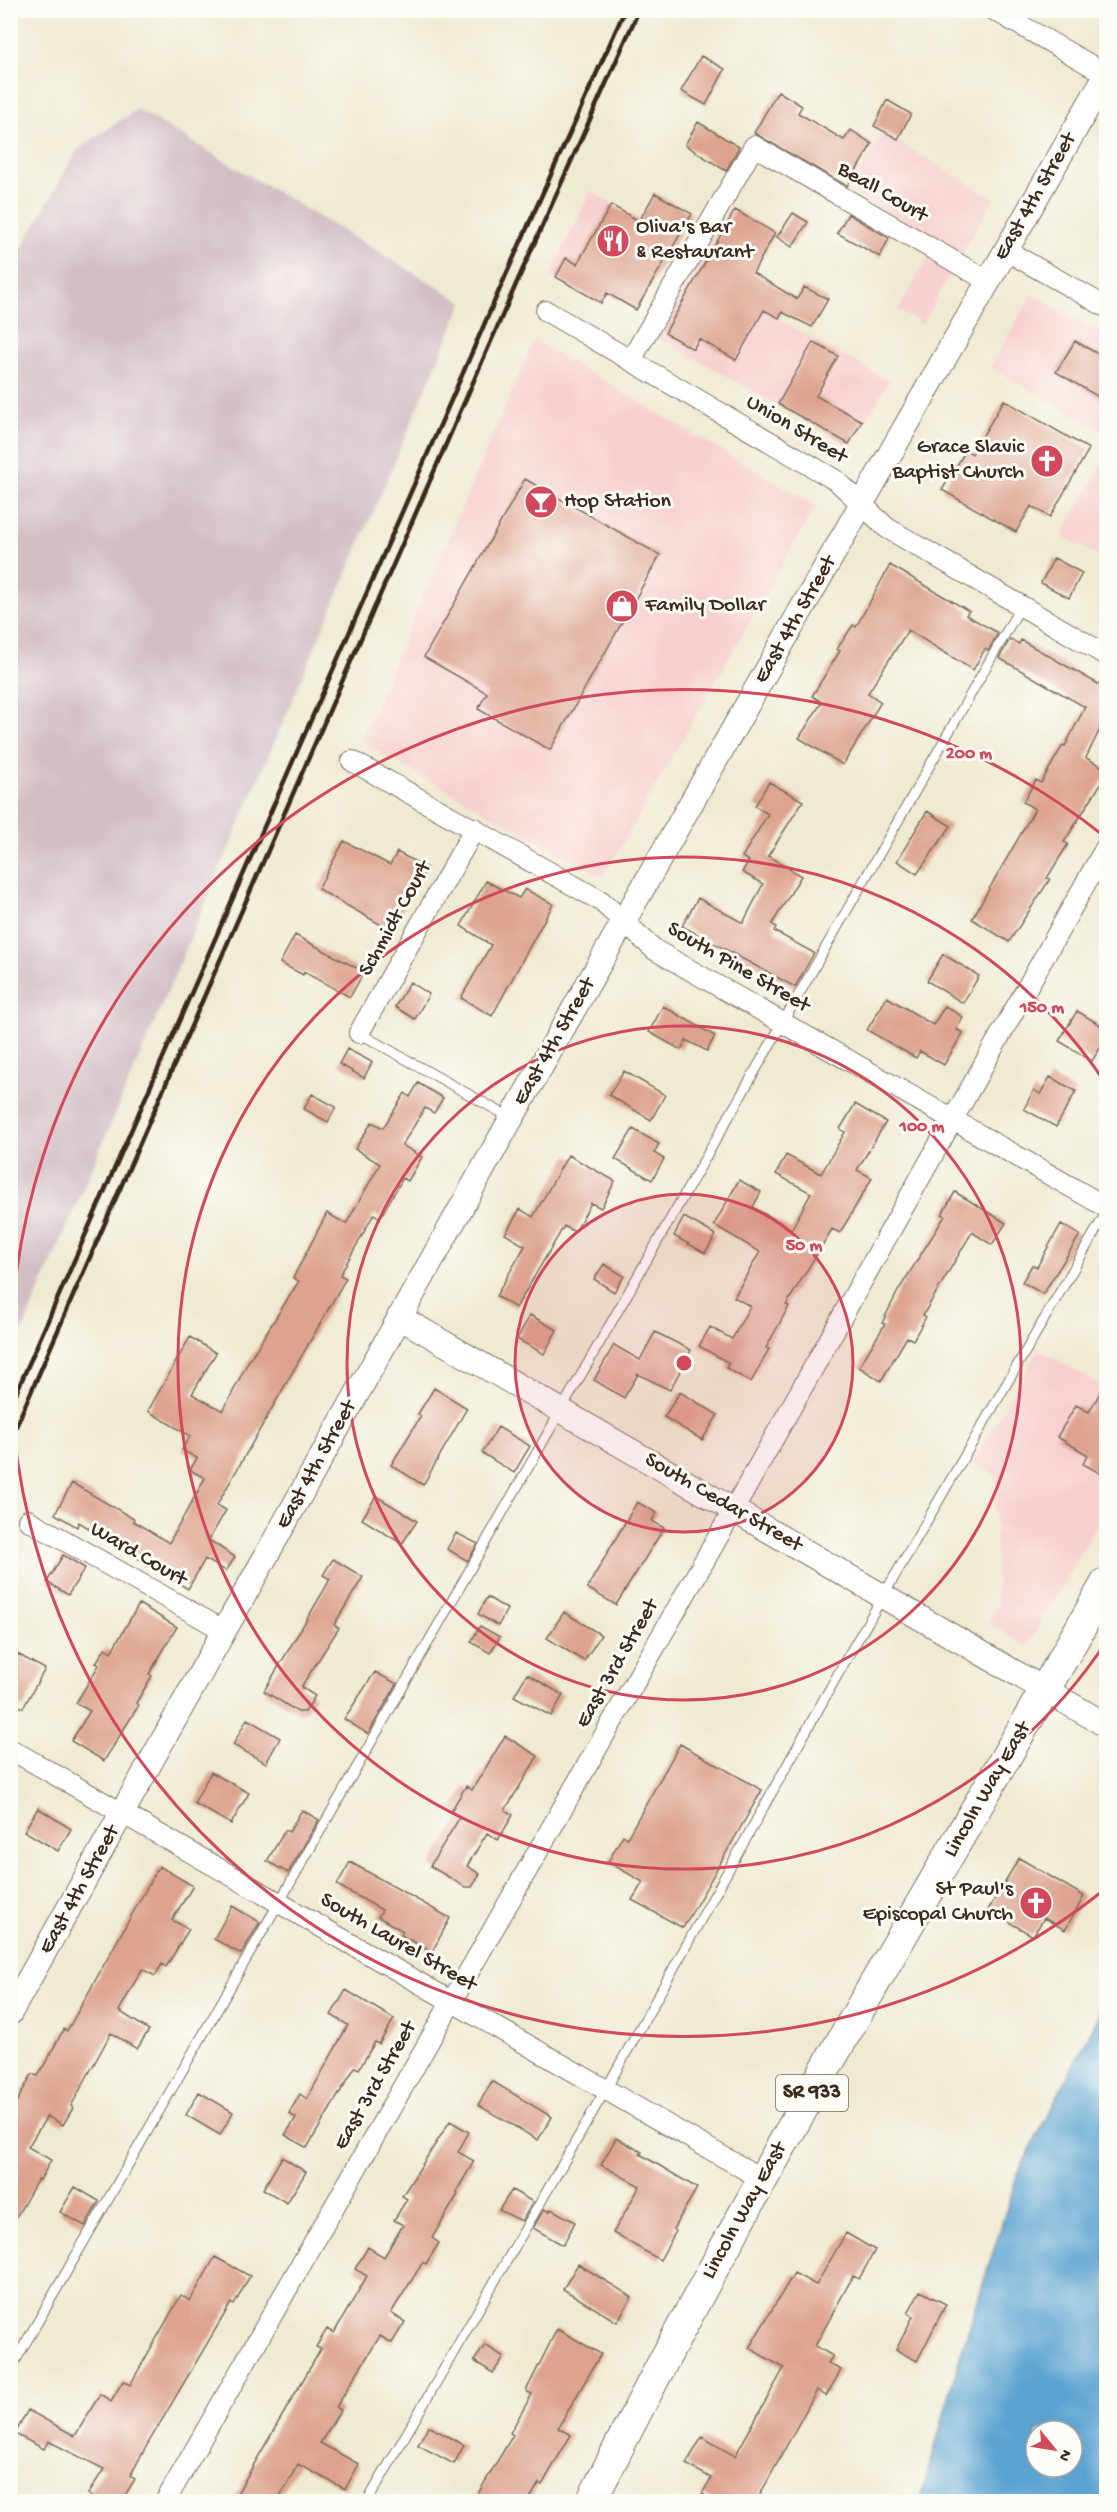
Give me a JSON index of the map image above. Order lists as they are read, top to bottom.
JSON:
{
  "streets": {
    "main road": ["Lincoln Way East", "SR 933"],
    "street": [
      "Beall Court",
      "East 4th Street",
      "Union Street",
      "Schmidt Court",
      "South Pine Street",
      "South Cedar Street",
      "Ward Court",
      "East 3rd Street",
      "South Laurel Street"
    ]
  },
  "crossings": [
    ["Beall Court", "East 4th Street"],
    ["Beall Court", "Union Street"],
    ["East 4th Street", "Union Street"],
    ["East 4th Street", "South Pine Street"],
    ["East 4th Street", "South Cedar Street"],
    ["East 4th Street", "Ward Court"],
    ["East 4th Street", "South Laurel Street"],
    ["Schmidt Court", "South Pine Street"],
    ["South Pine Street", "East 3rd Street"],
    ["South Cedar Street", "East 3rd Street"],
    ["South Cedar Street", "Lincoln Way East"],
    ["East 3rd Street", "South Laurel Street"],
    ["Lincoln Way East", "South Laurel Street"]
  ],
  "places": {
    "restaurant": ["Oliva's Bar & Restaurant"],
    "church": ["Grace Slavic Baptist Church", "St Paul's Episcopal Church"],
    "bar": ["Hop Station"],
    "shop": ["Family Dollar"]
  },
  "north": "bottom right",
  "rings": [
    "200 m",
    "150 m",
    "100 m",
    "50 m"
  ]
}
